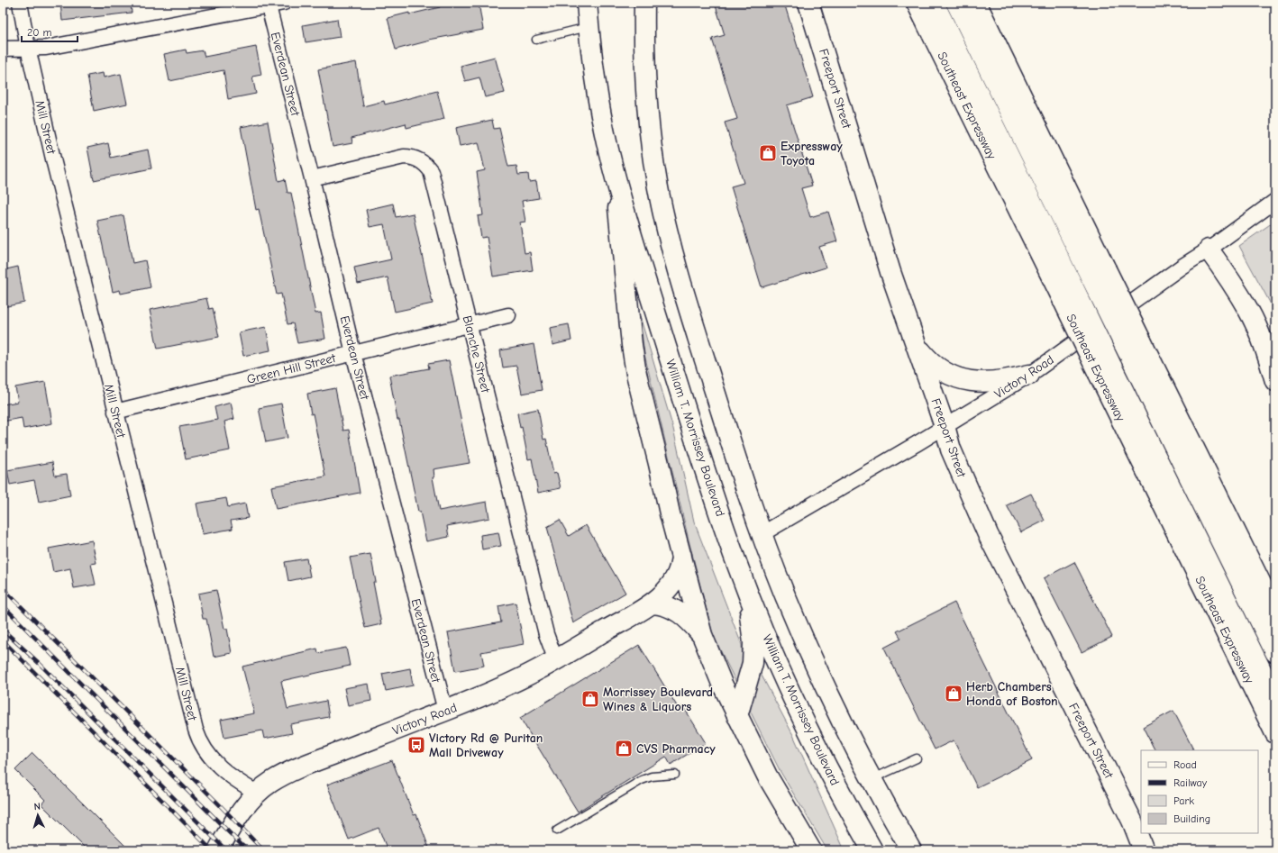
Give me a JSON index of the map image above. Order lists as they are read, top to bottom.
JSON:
{
  "streets": {
    "main road": [
      "Freeport Street",
      "Southeast Expressway",
      "Victory Road",
      "William T. Morrissey Boulevard"
    ],
    "street": [
      "Everdean Street",
      "Mill Street",
      "Blanche Street",
      "Green Hill Street"
    ]
  },
  "crossings": [
    ["Everdean Street", "Blanche Street"],
    ["Everdean Street", "Green Hill Street"],
    ["Everdean Street", "Victory Road"],
    ["Freeport Street", "Victory Road"],
    ["Mill Street", "Green Hill Street"],
    ["Mill Street", "Victory Road"],
    ["Blanche Street", "Green Hill Street"],
    ["Blanche Street", "Victory Road"]
  ],
  "places": {
    "shop": [
      "Expressway Toyota",
      "Herb Chambers Honda of Boston",
      "Morrissey Boulevard Wines & Liquors",
      "CVS Pharmacy"
    ],
    "bus stop": ["Victory Rd @ Puritan Mall Driveway"]
  },
  "legend": [
    "Road",
    "Railway",
    "Park",
    "Building"
  ],
  "scale_bar": "20 m",
  "north": "top"
}
